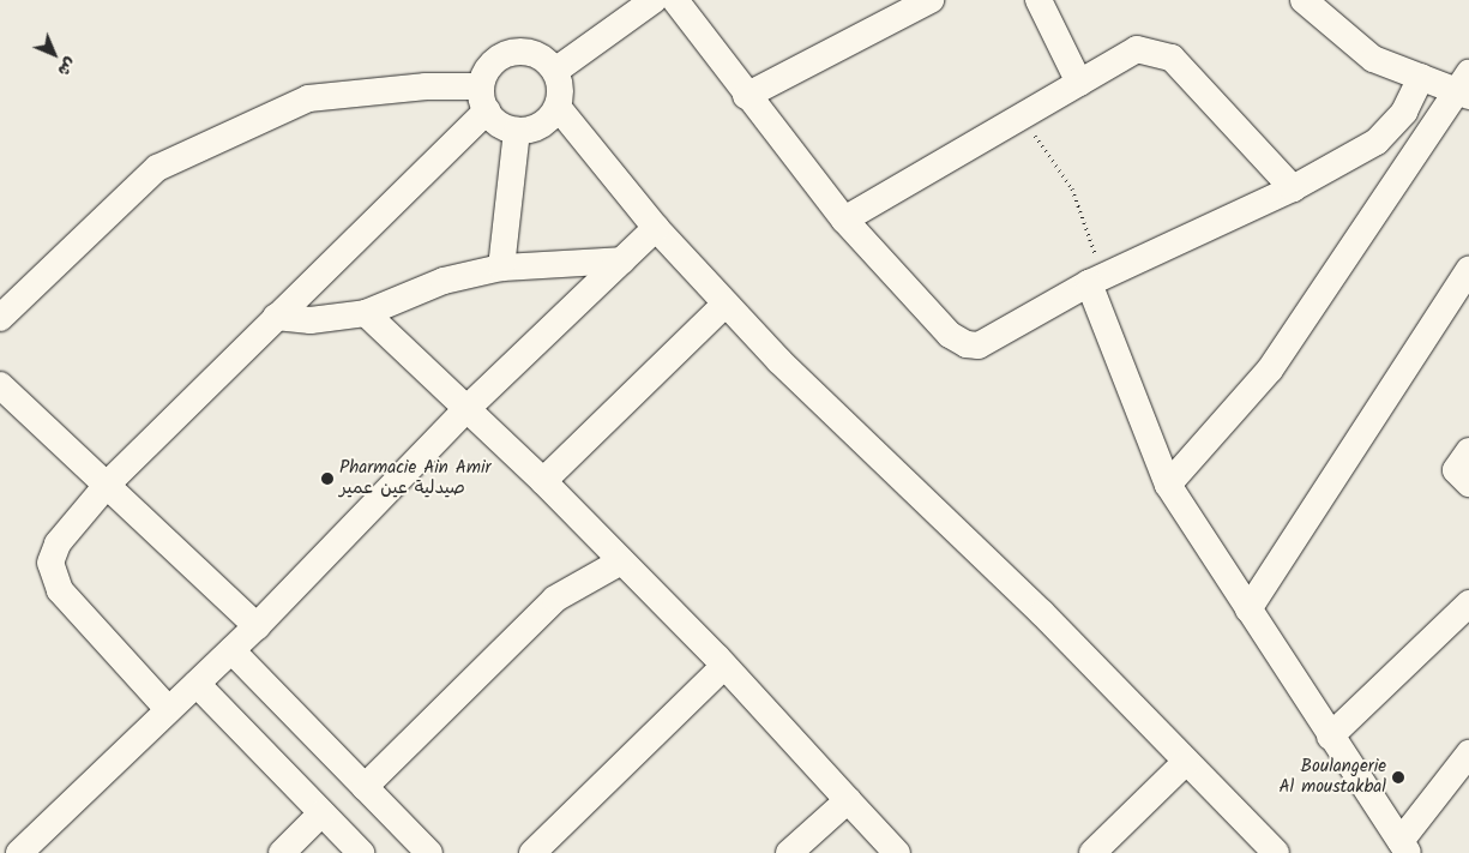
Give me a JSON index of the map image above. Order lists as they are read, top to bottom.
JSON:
{
  "places": ["Pharmacie Ain Amir صيدلية عين عمير", "Boulangerie Al moustakbal"],
  "north": "bottom right"
}
